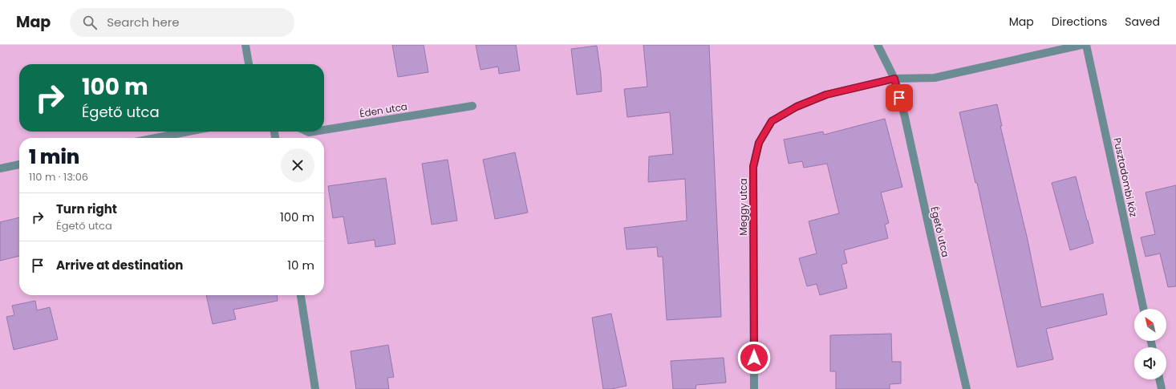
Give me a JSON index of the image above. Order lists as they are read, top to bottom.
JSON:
{
  "streets": {
    "street": [
      "Éden utca",
      "Pusztadombi köz",
      "Meggy utca",
      "Égető utca"
    ]
  },
  "crossings": [
    ["Meggy utca", "Égető utca"]
  ],
  "north": "top left",
  "page": {
    "header": "Map",
    "search": "Search here",
    "nav": ["Map", "Directions", "Saved"],
    "turn": ["100 m", "Égető utca"],
    "heading": ["1 min", "110 m · 13:06"],
    "list": [
      {
        "name": "Turn right",
        "note": "Égető utca",
        "value": "100 m"
      },
      {
        "name": "Arrive at destination",
        "value": "10 m"
      }
    ]
  }
}
